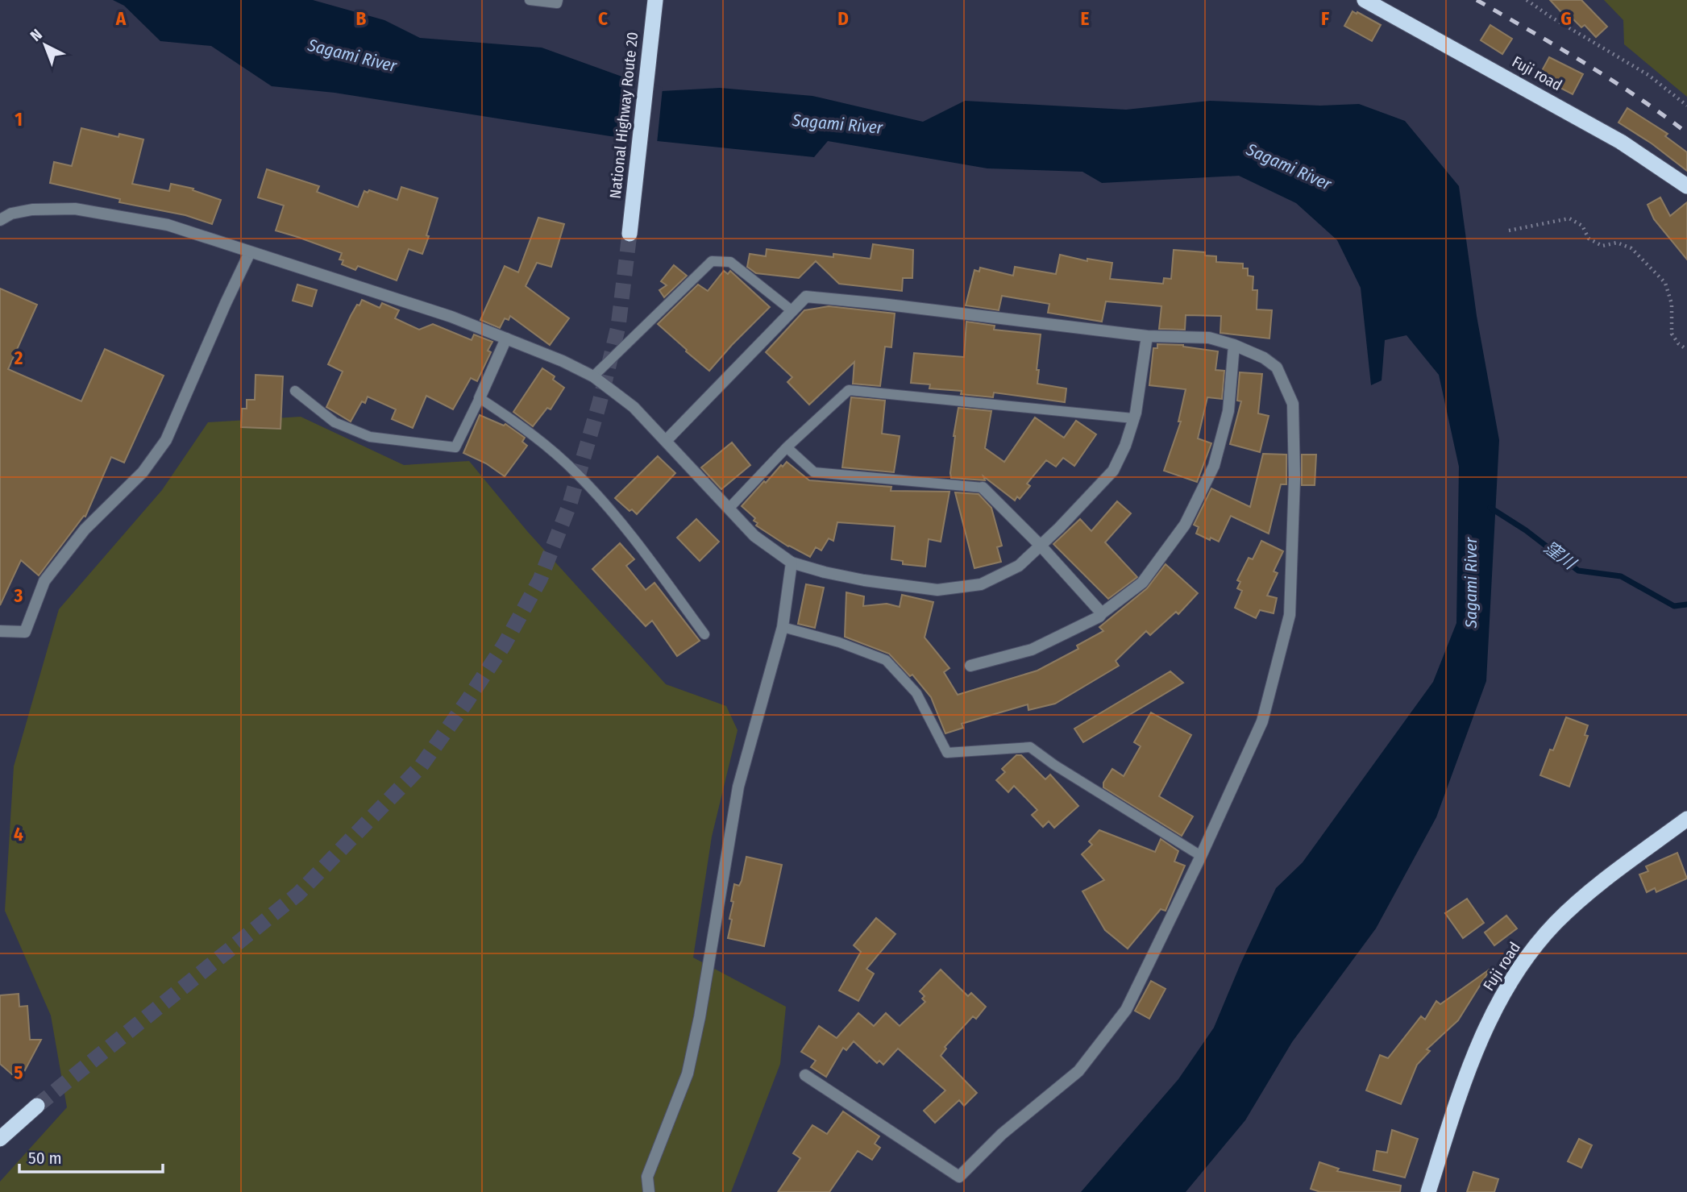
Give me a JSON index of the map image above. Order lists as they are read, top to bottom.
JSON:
{
  "streets": {
    "highway": ["Fuji road", "National Highway Route 20"]
  },
  "water": ["Sagami River", "窪川"],
  "scale_bar": "50 m",
  "north": "top left",
  "grid": {
    "columns": [
      "A",
      "B",
      "C",
      "D",
      "E",
      "F",
      "G"
    ],
    "rows": [
      "1",
      "2",
      "3",
      "4",
      "5"
    ]
  }
}
